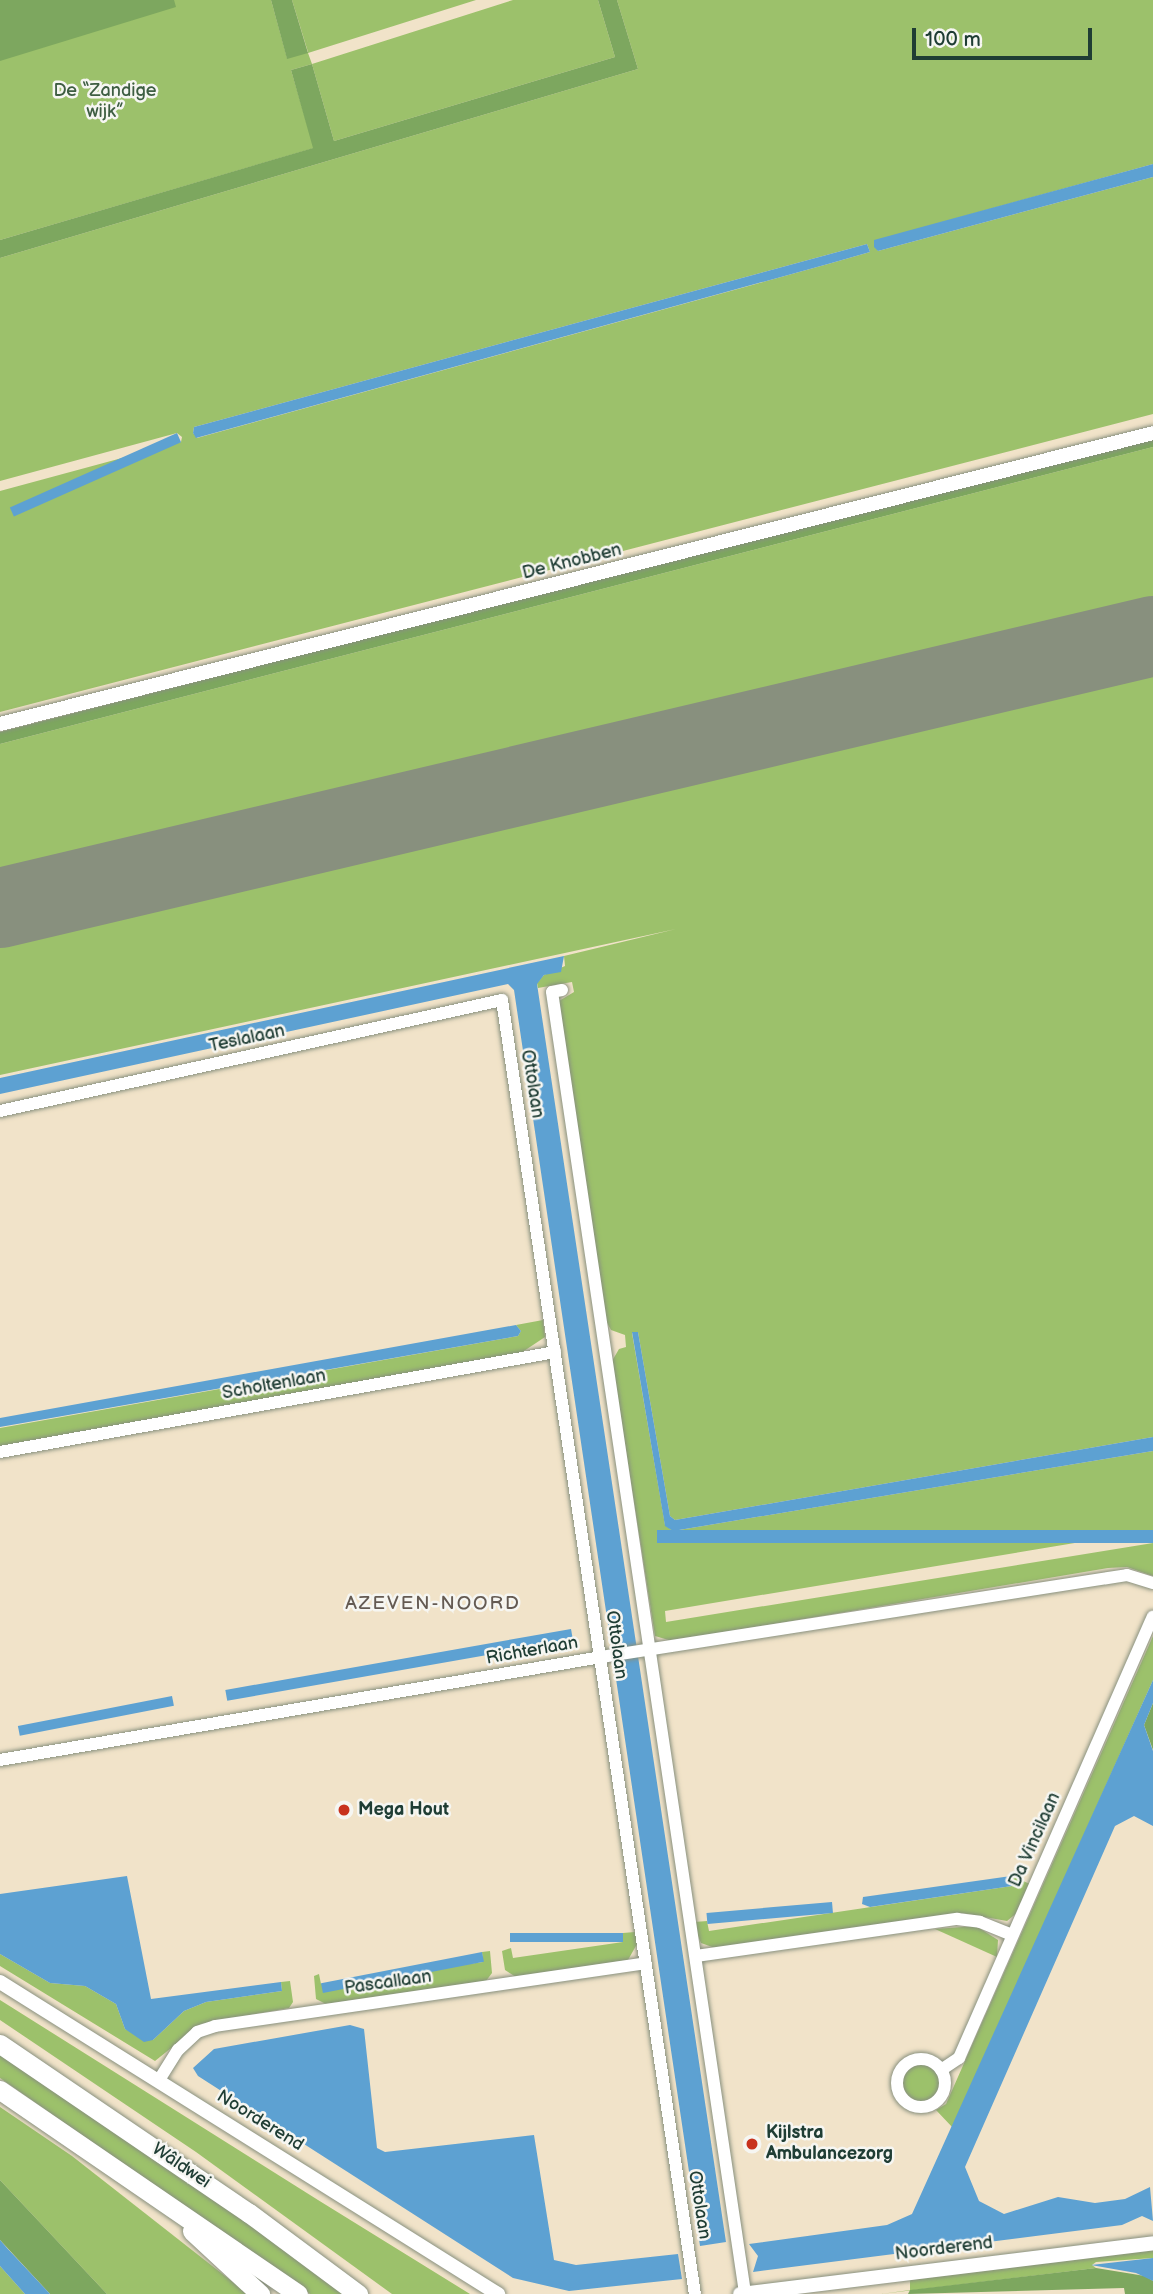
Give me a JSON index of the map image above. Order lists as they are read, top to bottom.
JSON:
{
  "streets": {
    "highway": ["Wâldwei"],
    "street": [
      "De Knobben",
      "Teslalaan",
      "Ottolaan",
      "Scholtenlaan",
      "Richterlaan",
      "Da Vincilaan",
      "Pascallaan",
      "Noorderend"
    ]
  },
  "crossings": [
    ["Teslalaan", "Ottolaan"],
    ["Ottolaan", "Scholtenlaan"],
    ["Ottolaan", "Richterlaan"],
    ["Ottolaan", "Pascallaan"],
    ["Ottolaan", "Noorderend"],
    ["Pascallaan", "Noorderend"]
  ],
  "districts": ["AZEVEN-NOORD"],
  "parks": ["De “Zandige wijk”"],
  "places": ["Mega Hout", "Kijlstra Ambulancezorg"],
  "scale_bar": "100 m"
}
